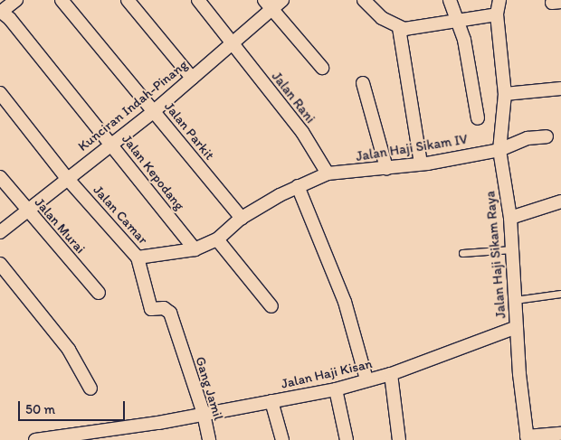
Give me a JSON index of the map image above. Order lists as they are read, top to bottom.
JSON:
{
  "streets": {
    "street": [
      "Jalan Rani",
      "Kunciran Indah-Pinang",
      "Jalan Parkit",
      "Jalan Haji Sikam IV",
      "Jalan Kepodang",
      "Jalan Camar",
      "Jalan Murai",
      "Jalan Haji Sikam Raya",
      "Jalan Haji Kisan",
      "Gang Jamil"
    ]
  },
  "crossings": [
    ["Jalan Rani", "Kunciran Indah-Pinang"],
    ["Jalan Rani", "Jalan Haji Sikam IV"],
    ["Jalan Rani", "Jalan Camar"],
    ["Kunciran Indah-Pinang", "Jalan Parkit"],
    ["Kunciran Indah-Pinang", "Jalan Kepodang"],
    ["Kunciran Indah-Pinang", "Jalan Camar"],
    ["Kunciran Indah-Pinang", "Jalan Murai"],
    ["Jalan Parkit", "Jalan Camar"],
    ["Jalan Haji Sikam IV", "Jalan Camar"],
    ["Jalan Haji Sikam IV", "Jalan Haji Sikam Raya"],
    ["Jalan Kepodang", "Jalan Camar"],
    ["Jalan Camar", "Gang Jamil"],
    ["Jalan Haji Sikam Raya", "Jalan Haji Kisan"],
    ["Jalan Haji Kisan", "Gang Jamil"]
  ],
  "scale_bar": "50 m"
}
